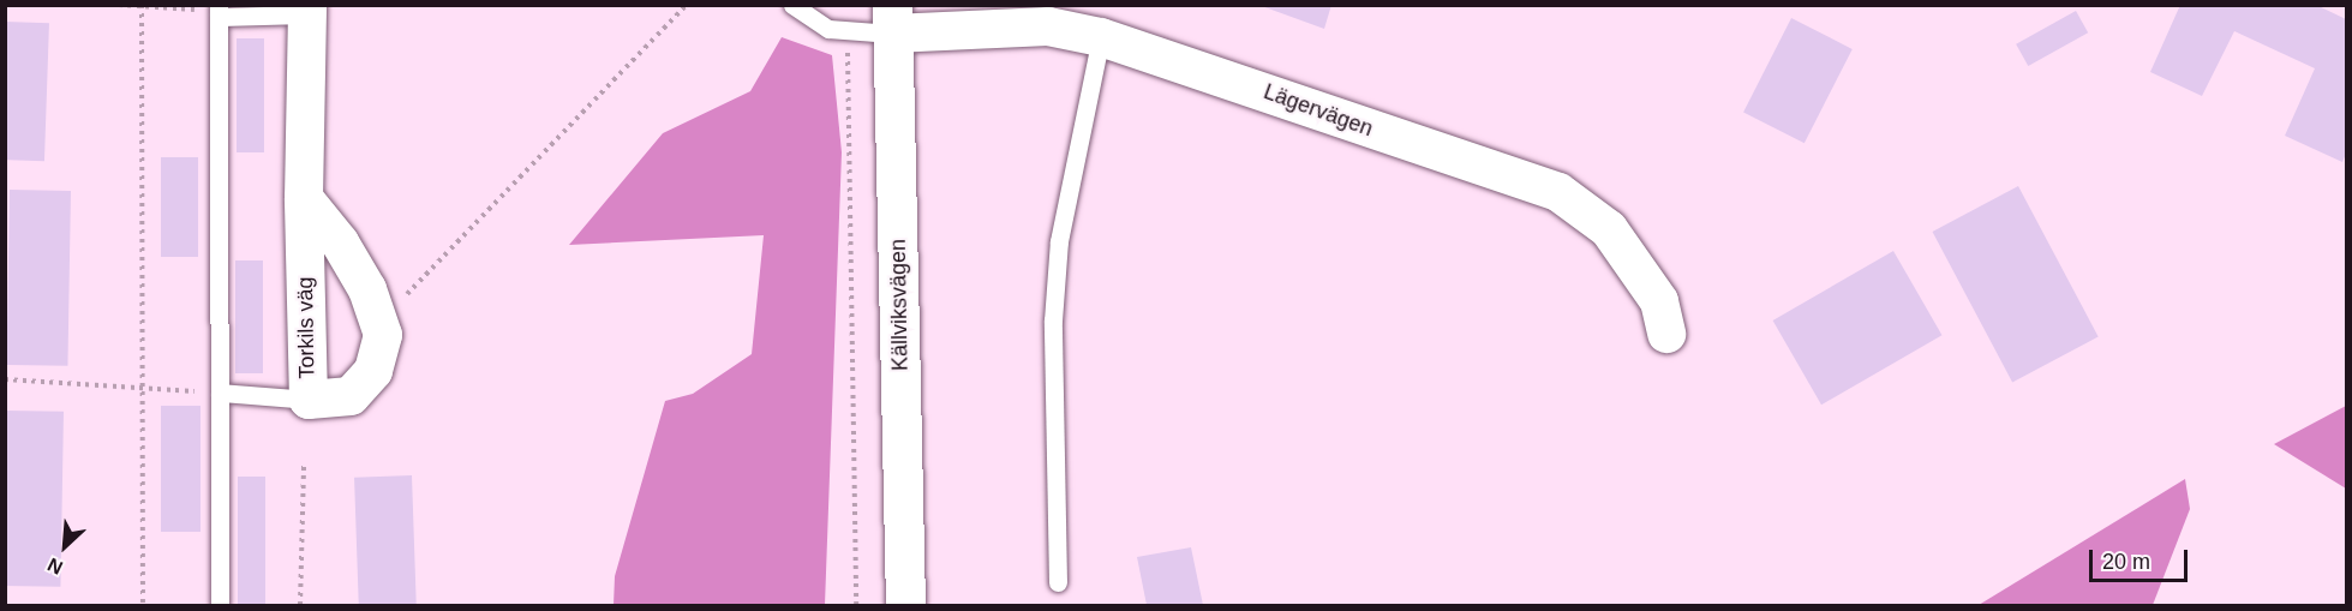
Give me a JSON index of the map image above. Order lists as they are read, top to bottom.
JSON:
{
  "streets": {
    "street": ["Lägervägen", "Källviksvägen", "Torkils väg"]
  },
  "crossings": [
    ["Lägervägen", "Källviksvägen"]
  ],
  "scale_bar": "20 m",
  "north": "bottom left"
}
